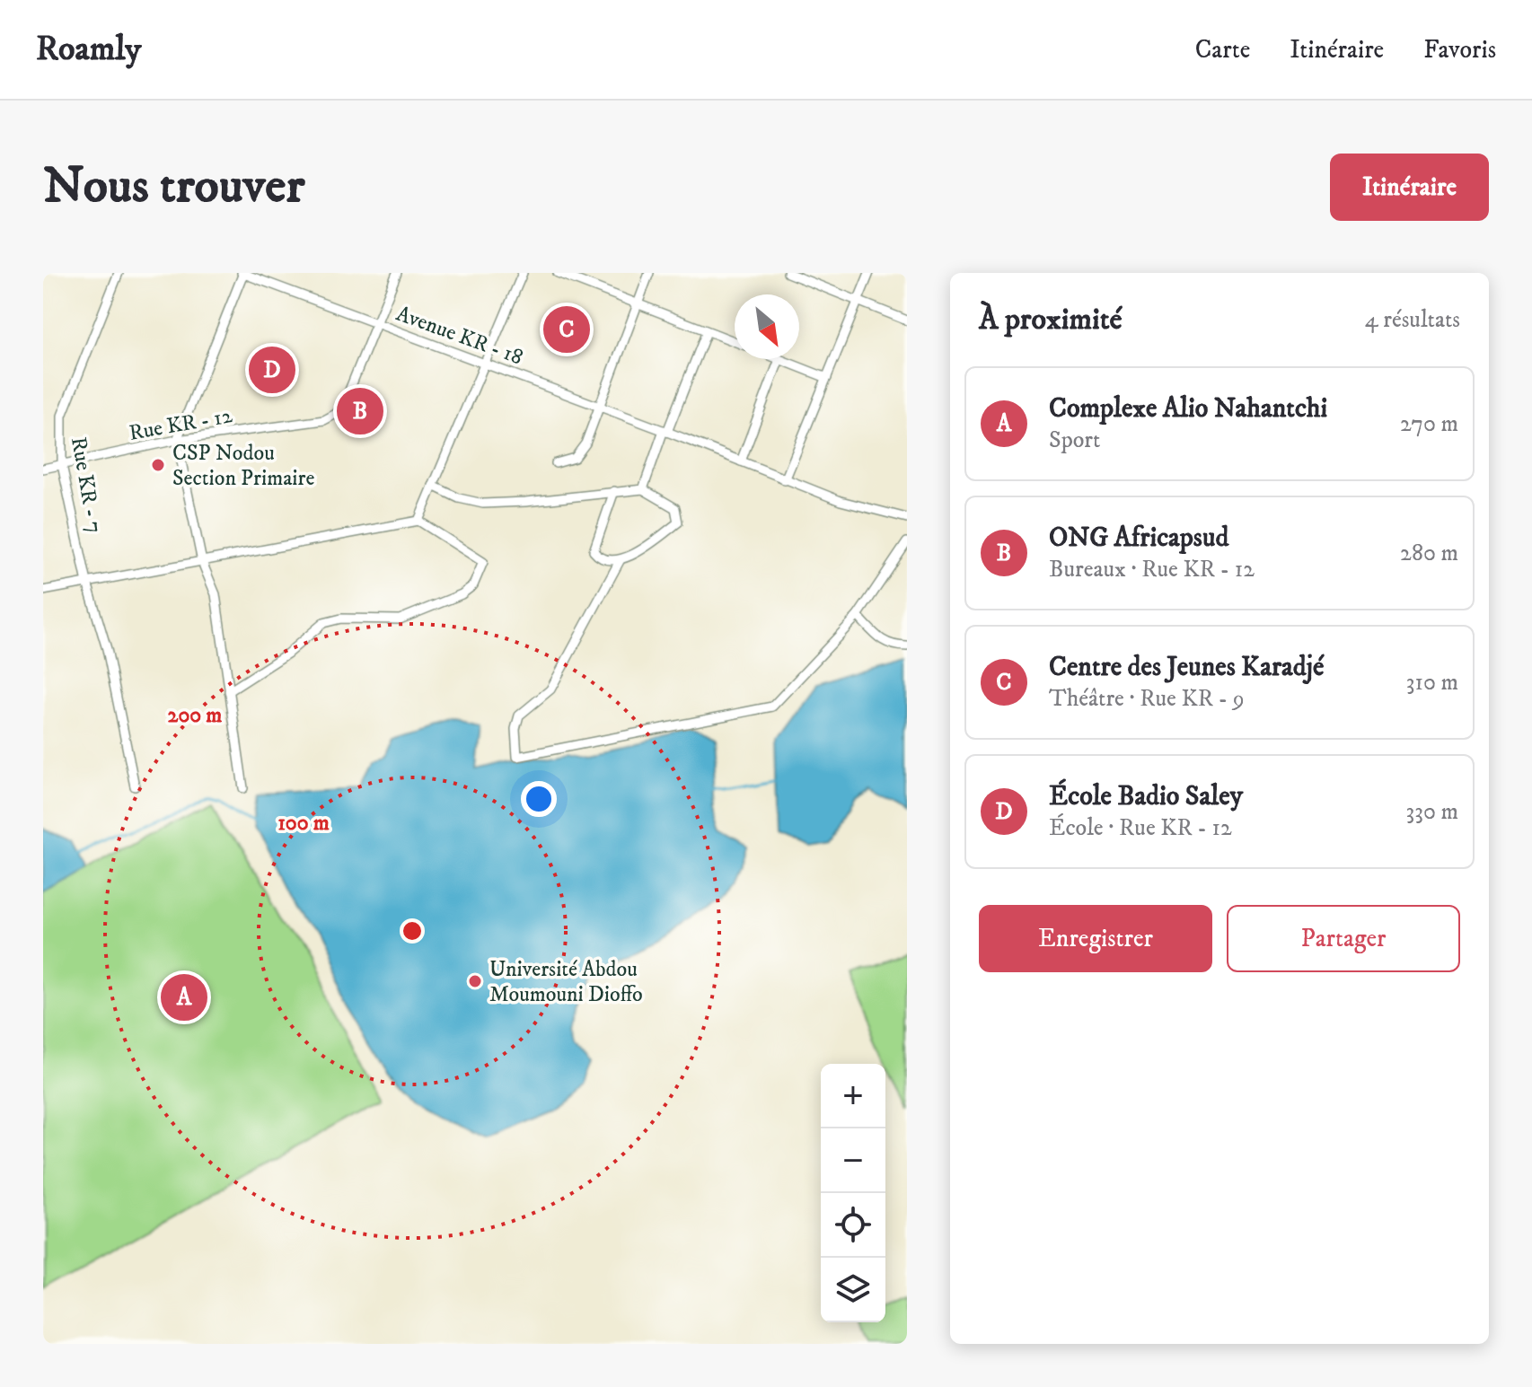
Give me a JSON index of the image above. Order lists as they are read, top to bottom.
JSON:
{
  "streets": {
    "street": ["Avenue KR - 18", "Rue KR - 12", "Rue KR - 7"]
  },
  "crossings": [
    ["Avenue KR - 18", "Rue KR - 12"],
    ["Rue KR - 12", "Rue KR - 7"]
  ],
  "places": ["CSP Nodou Section Primaire", "Université Abdou Moumouni Dioffo"],
  "north": "bottom right",
  "page": {
    "header": "Roamly",
    "nav": ["Carte", "Itinéraire", "Favoris"],
    "buttons": [
      "Itinéraire",
      ["Enregistrer", "Partager"]
    ],
    "title": "Nous trouver",
    "heading": ["À proximité", "4 résultats"],
    "pins": [
      "C",
      "D",
      "B",
      "A"
    ],
    "list": [
      {
        "mark": "A",
        "name": "Complexe Alio Nahantchi",
        "note": "Sport",
        "value": "270 m"
      },
      {
        "mark": "B",
        "name": "ONG Africapsud",
        "note": "Bureaux · Rue KR - 12",
        "value": "280 m"
      },
      {
        "mark": "C",
        "name": "Centre des Jeunes Karadjé",
        "note": "Théâtre · Rue KR - 9",
        "value": "310 m"
      },
      {
        "mark": "D",
        "name": "École Badio Saley",
        "note": "École · Rue KR - 12",
        "value": "330 m"
      }
    ],
    "map_buttons": ["+", "−"]
  },
  "rings": ["200 m", "100 m"]
}
